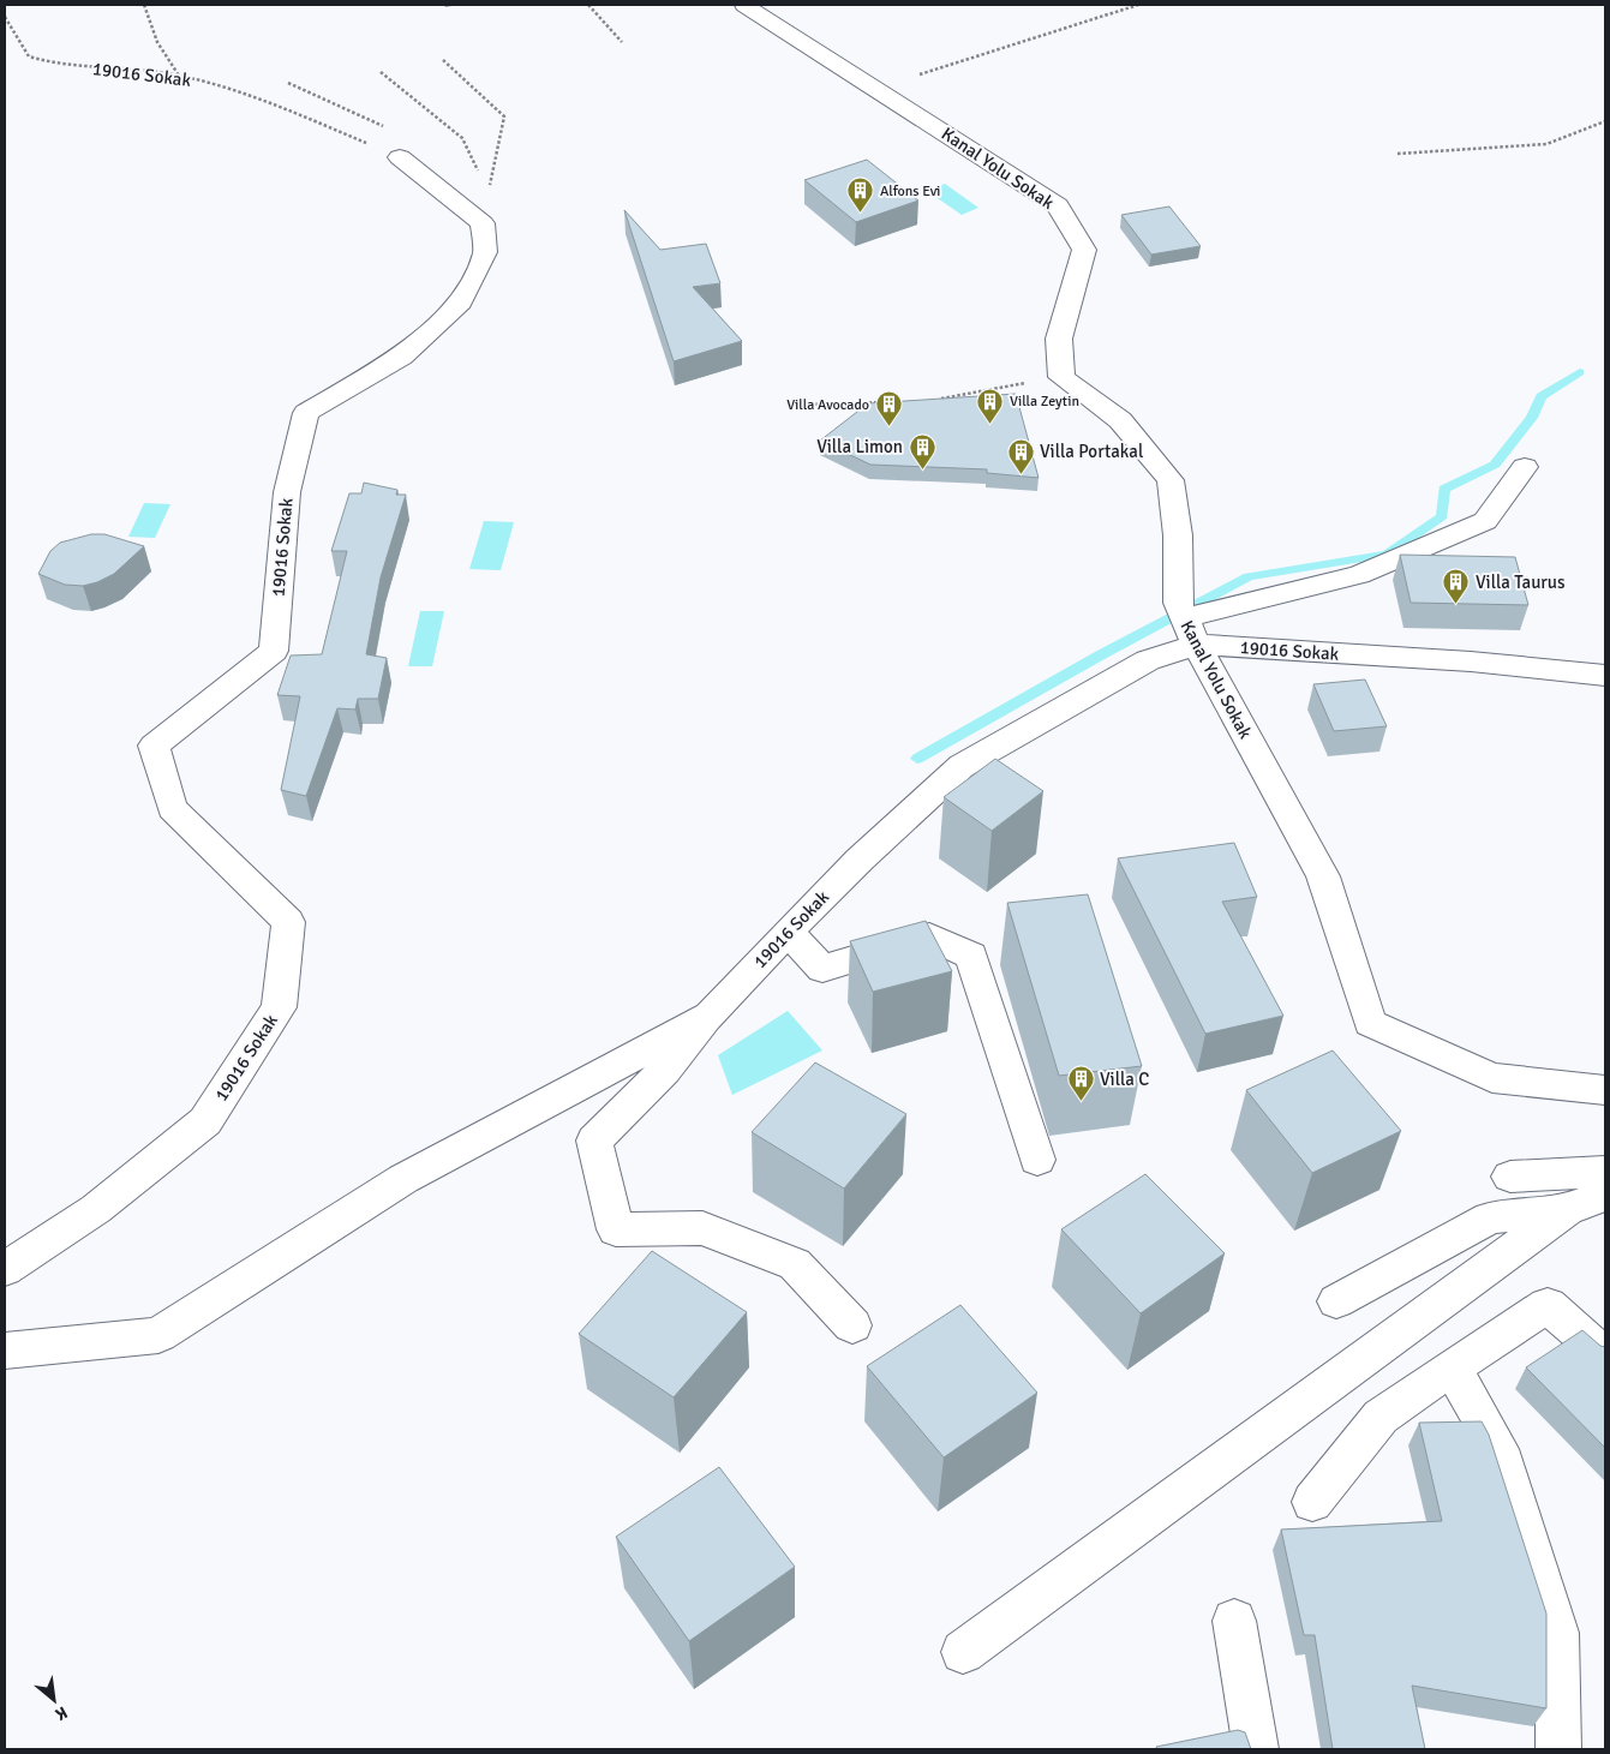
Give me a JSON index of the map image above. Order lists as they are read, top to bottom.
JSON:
{
  "streets": {
    "street": ["19016 Sokak", "Kanal Yolu Sokak"]
  },
  "crossings": [
    ["19016 Sokak", "Kanal Yolu Sokak"]
  ],
  "places": {
    "building": [
      "Alfons Evi",
      "Villa Zeytin",
      "Villa Avocado",
      "Villa Limon",
      "Villa Portakal",
      "Villa Taurus",
      "Villa C"
    ]
  },
  "north": "bottom right"
}
